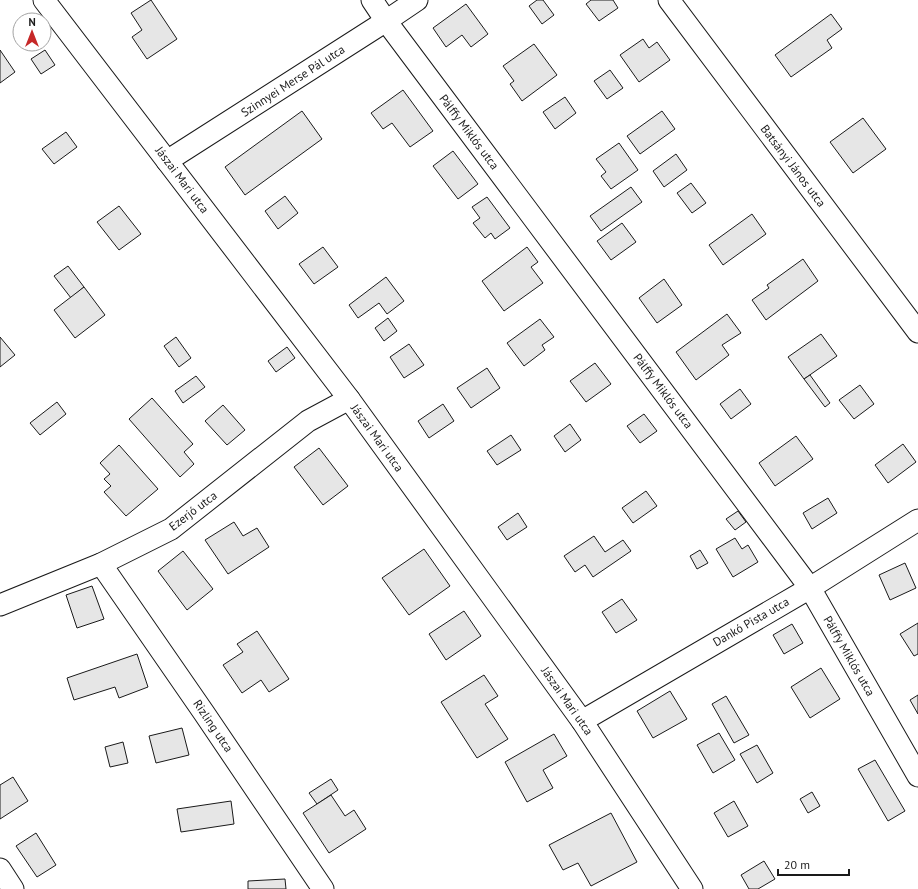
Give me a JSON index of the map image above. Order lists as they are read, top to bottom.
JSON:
{
  "streets": {
    "street": [
      "Szinnyei Merse Pál utca",
      "Pálffy Miklós utca",
      "Batsányi János utca",
      "Jászai Mari utca",
      "Ezerjó utca",
      "Dankó Pista utca",
      "Rizling utca"
    ]
  },
  "crossings": [
    ["Szinnyei Merse Pál utca", "Pálffy Miklós utca"],
    ["Szinnyei Merse Pál utca", "Jászai Mari utca"],
    ["Pálffy Miklós utca", "Dankó Pista utca"],
    ["Jászai Mari utca", "Ezerjó utca"],
    ["Jászai Mari utca", "Dankó Pista utca"],
    ["Ezerjó utca", "Rizling utca"]
  ],
  "scale_bar": "20 m",
  "north": "top"
}
